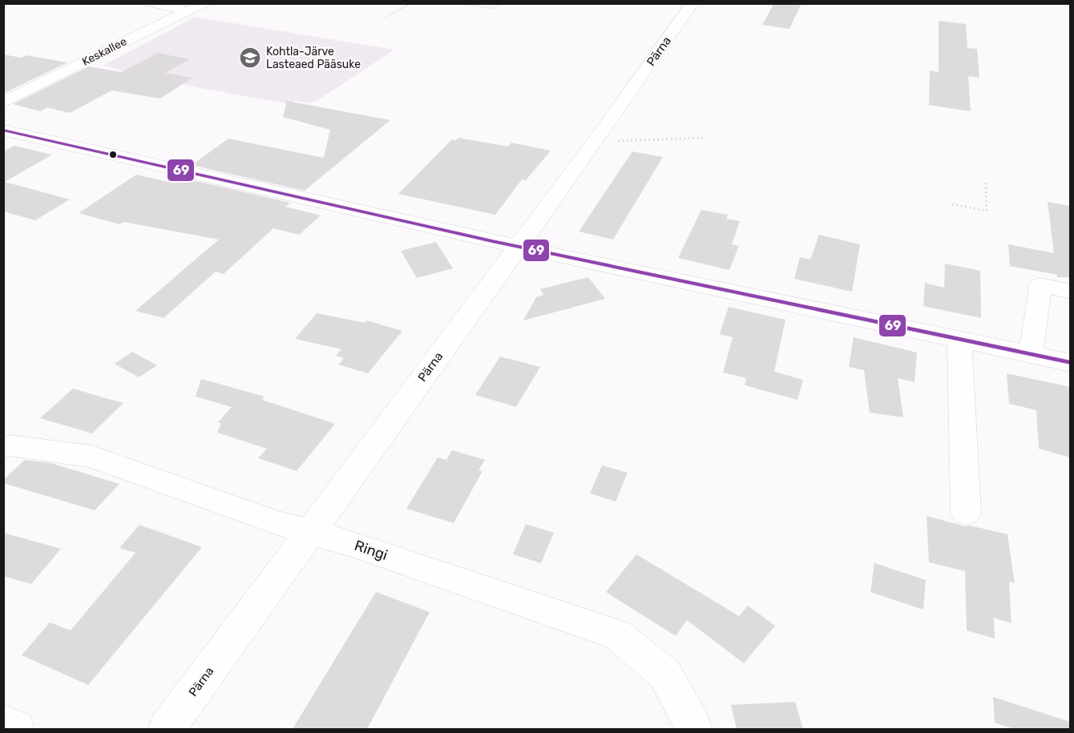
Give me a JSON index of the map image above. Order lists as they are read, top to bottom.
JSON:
{
  "streets": {
    "street": ["Keskallee", "Pärna", "Ringi"]
  },
  "crossings": [
    ["Pärna", "Ringi"]
  ],
  "places": {
    "school or university": ["Kohtla-Järve Lasteaed Pääsuke"]
  },
  "lines": ["transit line 69"]
}
